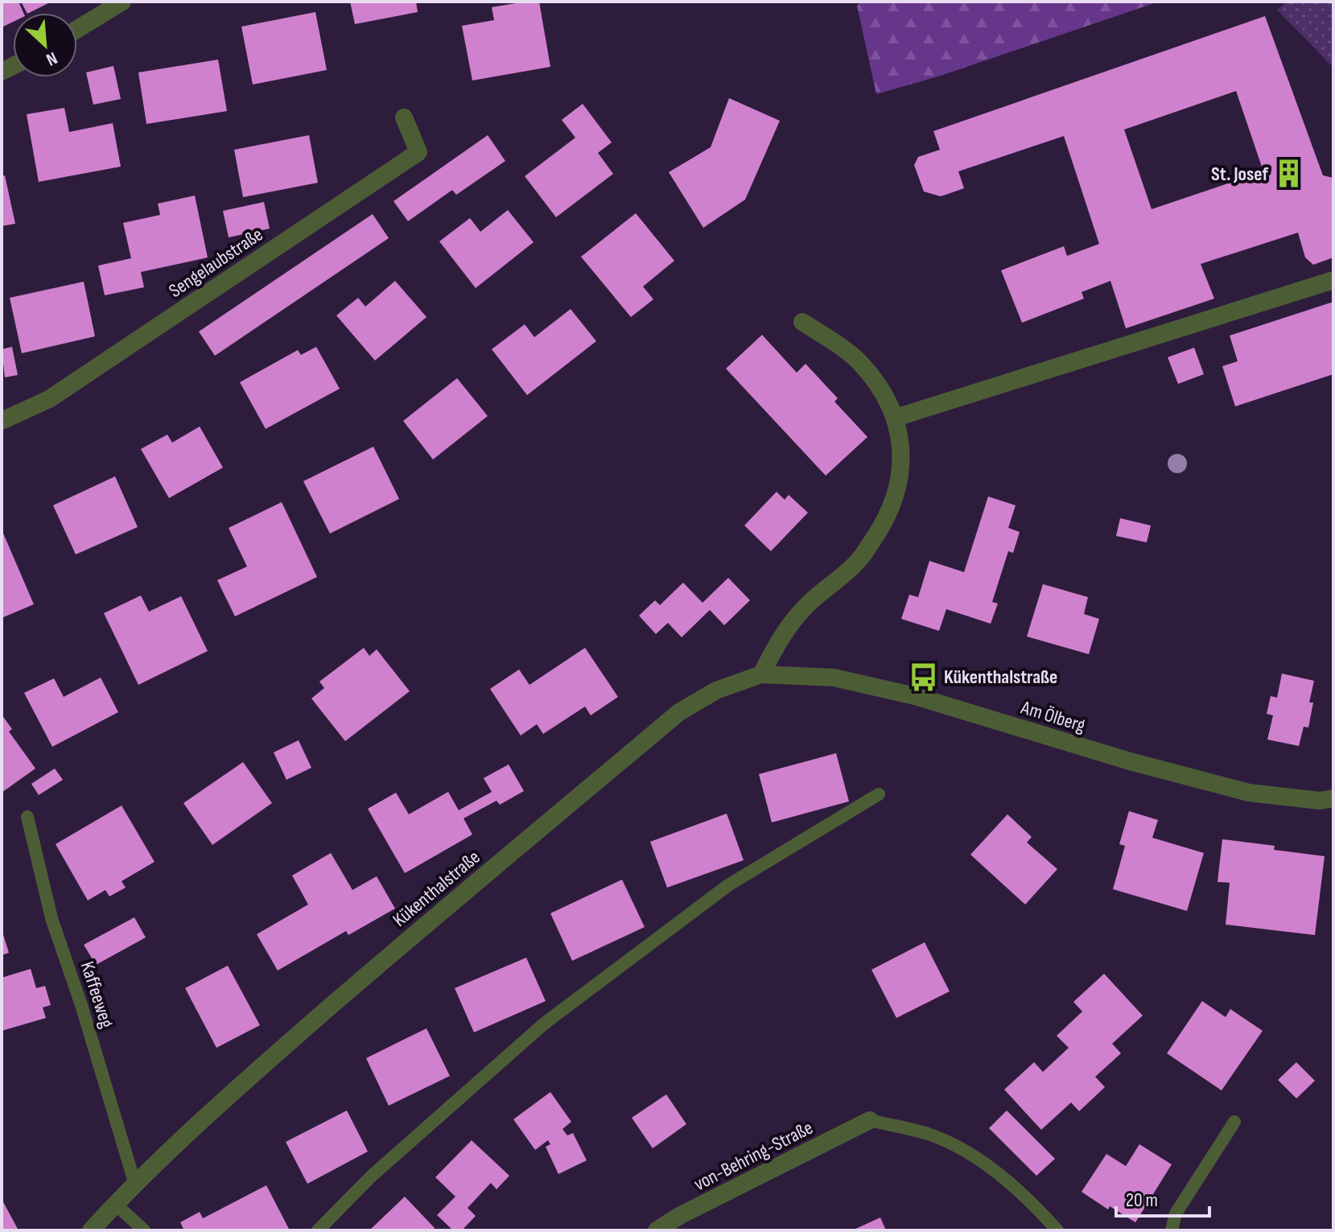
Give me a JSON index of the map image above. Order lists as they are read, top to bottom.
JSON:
{
  "streets": {
    "street": [
      "Sengelaubstraße",
      "Am Ölberg",
      "Kükenthalstraße",
      "von-Behring-Straße"
    ],
    "lane": ["Kaffeeweg"]
  },
  "crossings": [
    ["Am Ölberg", "Kükenthalstraße"],
    ["Kükenthalstraße", "Kaffeeweg"]
  ],
  "places": {
    "building": ["St. Josef"],
    "bus stop": ["Kükenthalstraße"]
  },
  "scale_bar": "20 m",
  "north": "bottom right"
}
